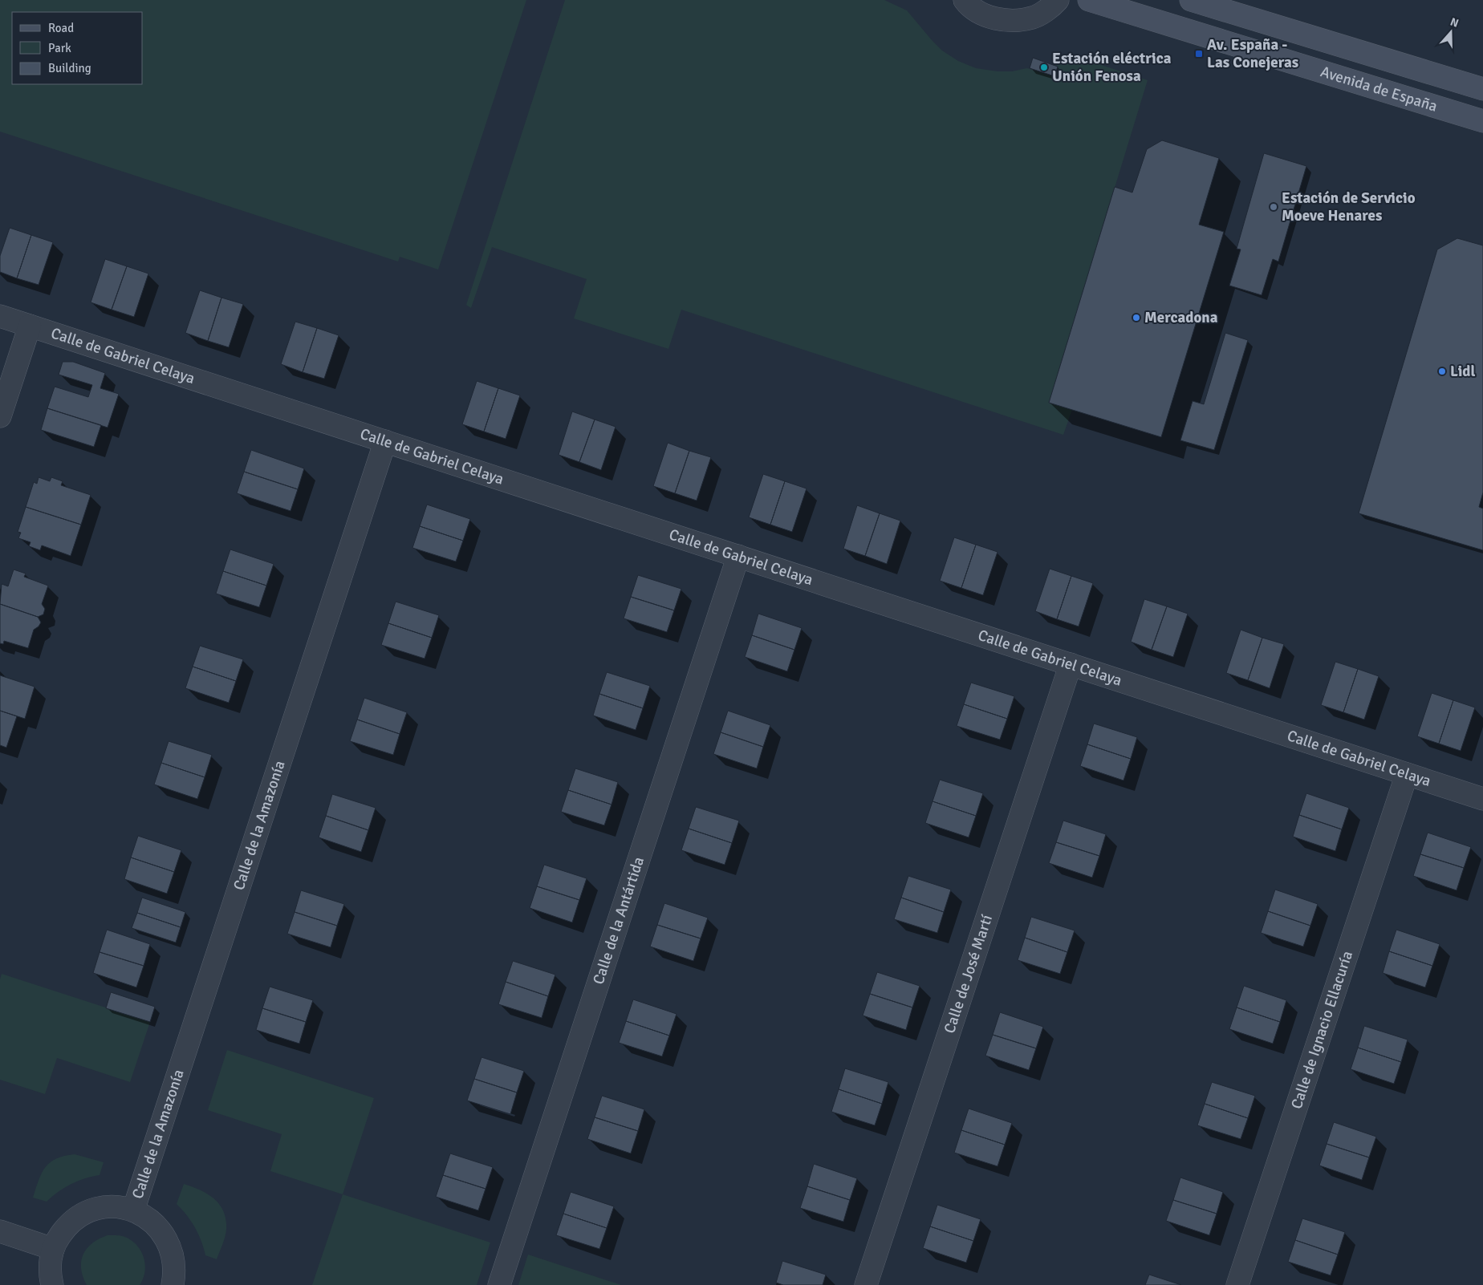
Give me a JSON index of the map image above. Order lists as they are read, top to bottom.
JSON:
{
  "streets": {
    "street": [
      "Avenida de España",
      "Calle de Gabriel Celaya",
      "Calle de la Amazonía",
      "Calle de la Antártida",
      "Calle de José Martí",
      "Calle de Ignacio Ellacuría"
    ]
  },
  "crossings": [
    ["Calle de Gabriel Celaya", "Calle de la Amazonía"],
    ["Calle de Gabriel Celaya", "Calle de la Antártida"],
    ["Calle de Gabriel Celaya", "Calle de José Martí"],
    ["Calle de Gabriel Celaya", "Calle de Ignacio Ellacuría"]
  ],
  "places": {
    "transit": ["Av. España - Las Conejeras"],
    "other": [
      "Estación eléctrica Unión Fenosa",
      "Estación de Servicio Moeve Henares",
      "Mercadona",
      "Lidl"
    ]
  },
  "legend": ["Road", "Park", "Building"],
  "north": "top"
}
